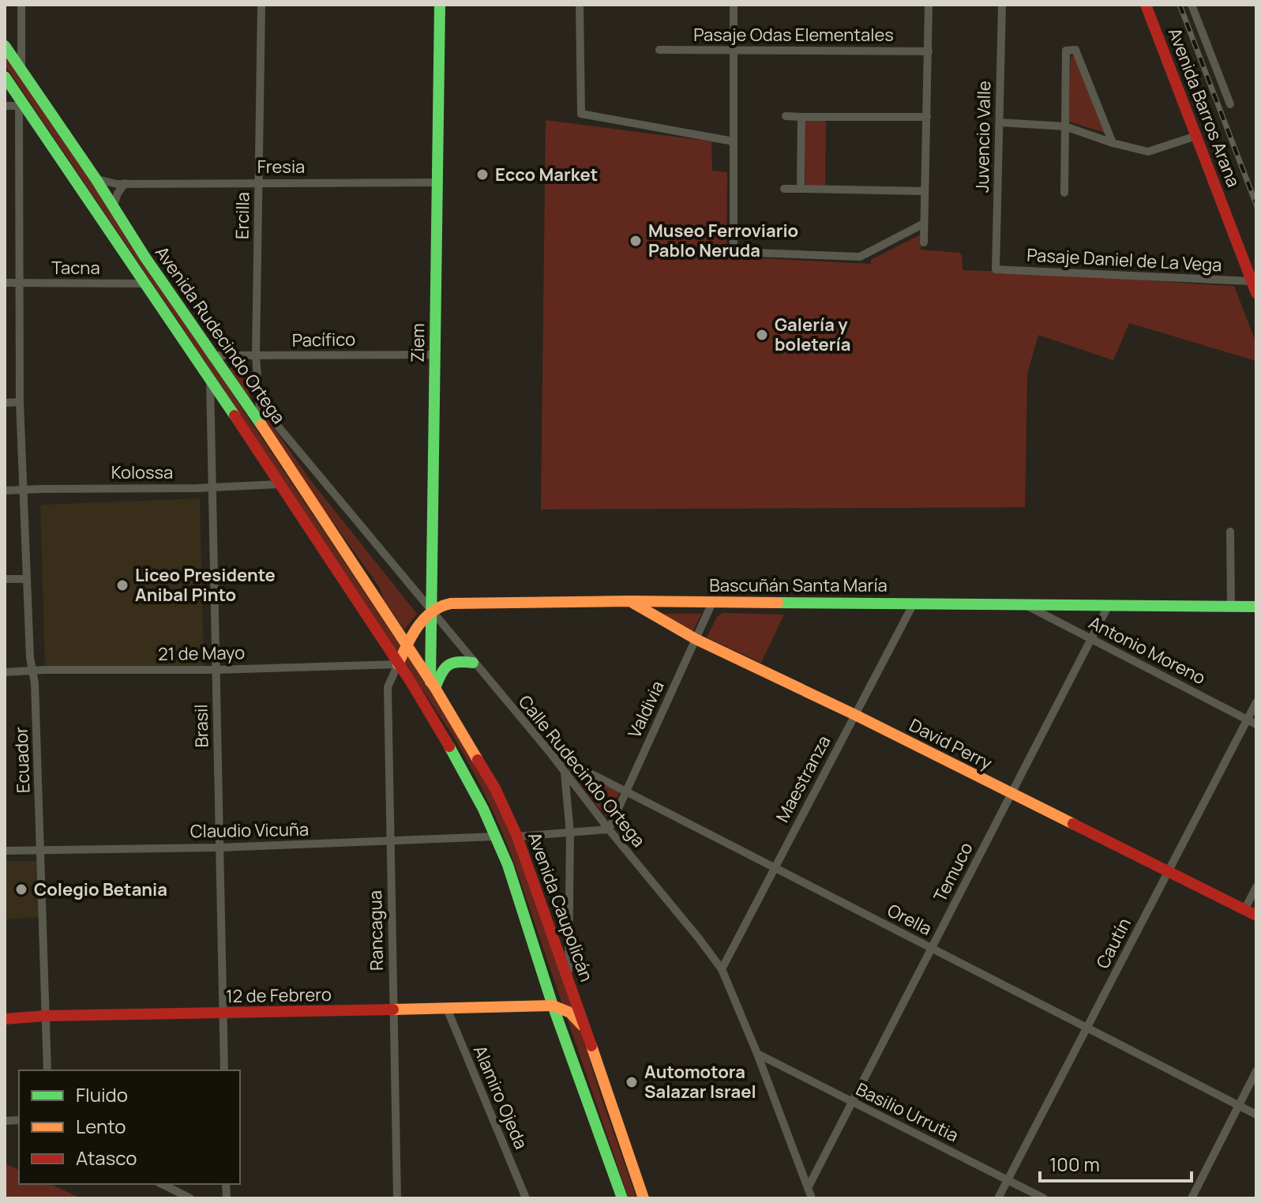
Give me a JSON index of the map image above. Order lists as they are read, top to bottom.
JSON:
{
  "streets": {
    "main road": [
      "Avenida Barros Arana",
      "Avenida Rudecindo Ortega",
      "Ziem",
      "Bascuñán Santa María",
      "David Perry",
      "Avenida Caupolicán",
      "12 de Febrero"
    ],
    "street": [
      "Pasaje Odas Elementales",
      "Juvencio Valle",
      "Fresia",
      "Ercilla",
      "Pasaje Daniel de La Vega",
      "Tacna",
      "Pacífico",
      "Kolossa",
      "Antonio Moreno",
      "21 de Mayo",
      "Valdivia",
      "Brasil",
      "Ecuador",
      "Calle Rudecindo Ortega",
      "Maestranza",
      "Claudio Vicuña",
      "Temuco",
      "Orella",
      "Rancagua",
      "Cautín",
      "Alamiro Ojeda",
      "Basilio Urrutia"
    ]
  },
  "crossings": [
    ["Avenida Barros Arana", "Pasaje Daniel de La Vega"],
    ["Juvencio Valle", "Pasaje Daniel de La Vega"],
    ["Fresia", "Ercilla"],
    ["Fresia", "Avenida Rudecindo Ortega"],
    ["Fresia", "Ziem"],
    ["Ercilla", "Avenida Rudecindo Ortega"],
    ["Ercilla", "Pacífico"],
    ["Ercilla", "Calle Rudecindo Ortega"],
    ["Tacna", "Avenida Rudecindo Ortega"],
    ["Tacna", "Ecuador"],
    ["Avenida Rudecindo Ortega", "Pacífico"],
    ["Avenida Rudecindo Ortega", "Kolossa"],
    ["Avenida Rudecindo Ortega", "21 de Mayo"],
    ["Avenida Rudecindo Ortega", "Brasil"],
    ["Avenida Rudecindo Ortega", "Ecuador"],
    ["Avenida Rudecindo Ortega", "Avenida Caupolicán"],
    ["Avenida Rudecindo Ortega", "Rancagua"],
    ["Pacífico", "Ziem"],
    ["Ziem", "Bascuñán Santa María"],
    ["Ziem", "Calle Rudecindo Ortega"],
    ["Ziem", "Avenida Caupolicán"],
    ["Kolossa", "Brasil"],
    ["Kolossa", "Ecuador"],
    ["Bascuñán Santa María", "Antonio Moreno"],
    ["Bascuñán Santa María", "Valdivia"],
    ["Bascuñán Santa María", "David Perry"],
    ["Bascuñán Santa María", "Calle Rudecindo Ortega"],
    ["Bascuñán Santa María", "Maestranza"],
    ["Bascuñán Santa María", "Temuco"],
    ["Antonio Moreno", "Temuco"],
    ["Antonio Moreno", "Cautín"],
    ["21 de Mayo", "Brasil"],
    ["21 de Mayo", "Ecuador"],
    ["21 de Mayo", "Avenida Caupolicán"],
    ["21 de Mayo", "Rancagua"],
    ["Valdivia", "David Perry"],
    ["Valdivia", "Calle Rudecindo Ortega"],
    ["Valdivia", "Orella"],
    ["Brasil", "Claudio Vicuña"],
    ["Brasil", "12 de Febrero"],
    ["David Perry", "Maestranza"],
    ["David Perry", "Temuco"],
    ["David Perry", "Cautín"],
    ["Ecuador", "Claudio Vicuña"],
    ["Ecuador", "12 de Febrero"],
    ["Calle Rudecindo Ortega", "Maestranza"],
    ["Calle Rudecindo Ortega", "Temuco"],
    ["Calle Rudecindo Ortega", "Orella"],
    ["Calle Rudecindo Ortega", "Basilio Urrutia"],
    ["Maestranza", "Orella"],
    ["Claudio Vicuña", "Avenida Caupolicán"],
    ["Claudio Vicuña", "Rancagua"],
    ["Temuco", "Orella"],
    ["Temuco", "Basilio Urrutia"],
    ["Avenida Caupolicán", "Rancagua"],
    ["Avenida Caupolicán", "12 de Febrero"],
    ["Orella", "Cautín"],
    ["Rancagua", "12 de Febrero"],
    ["Cautín", "Basilio Urrutia"],
    ["12 de Febrero", "Alamiro Ojeda"]
  ],
  "places": [
    "Ecco Market",
    "Museo Ferroviario Pablo Neruda",
    "Galería y boletería",
    "Liceo Presidente Anibal Pinto",
    "Colegio Betania",
    "Automotora Salazar Israel"
  ],
  "legend": ["Fluido", "Lento", "Atasco"],
  "scale_bar": "100 m"
}
